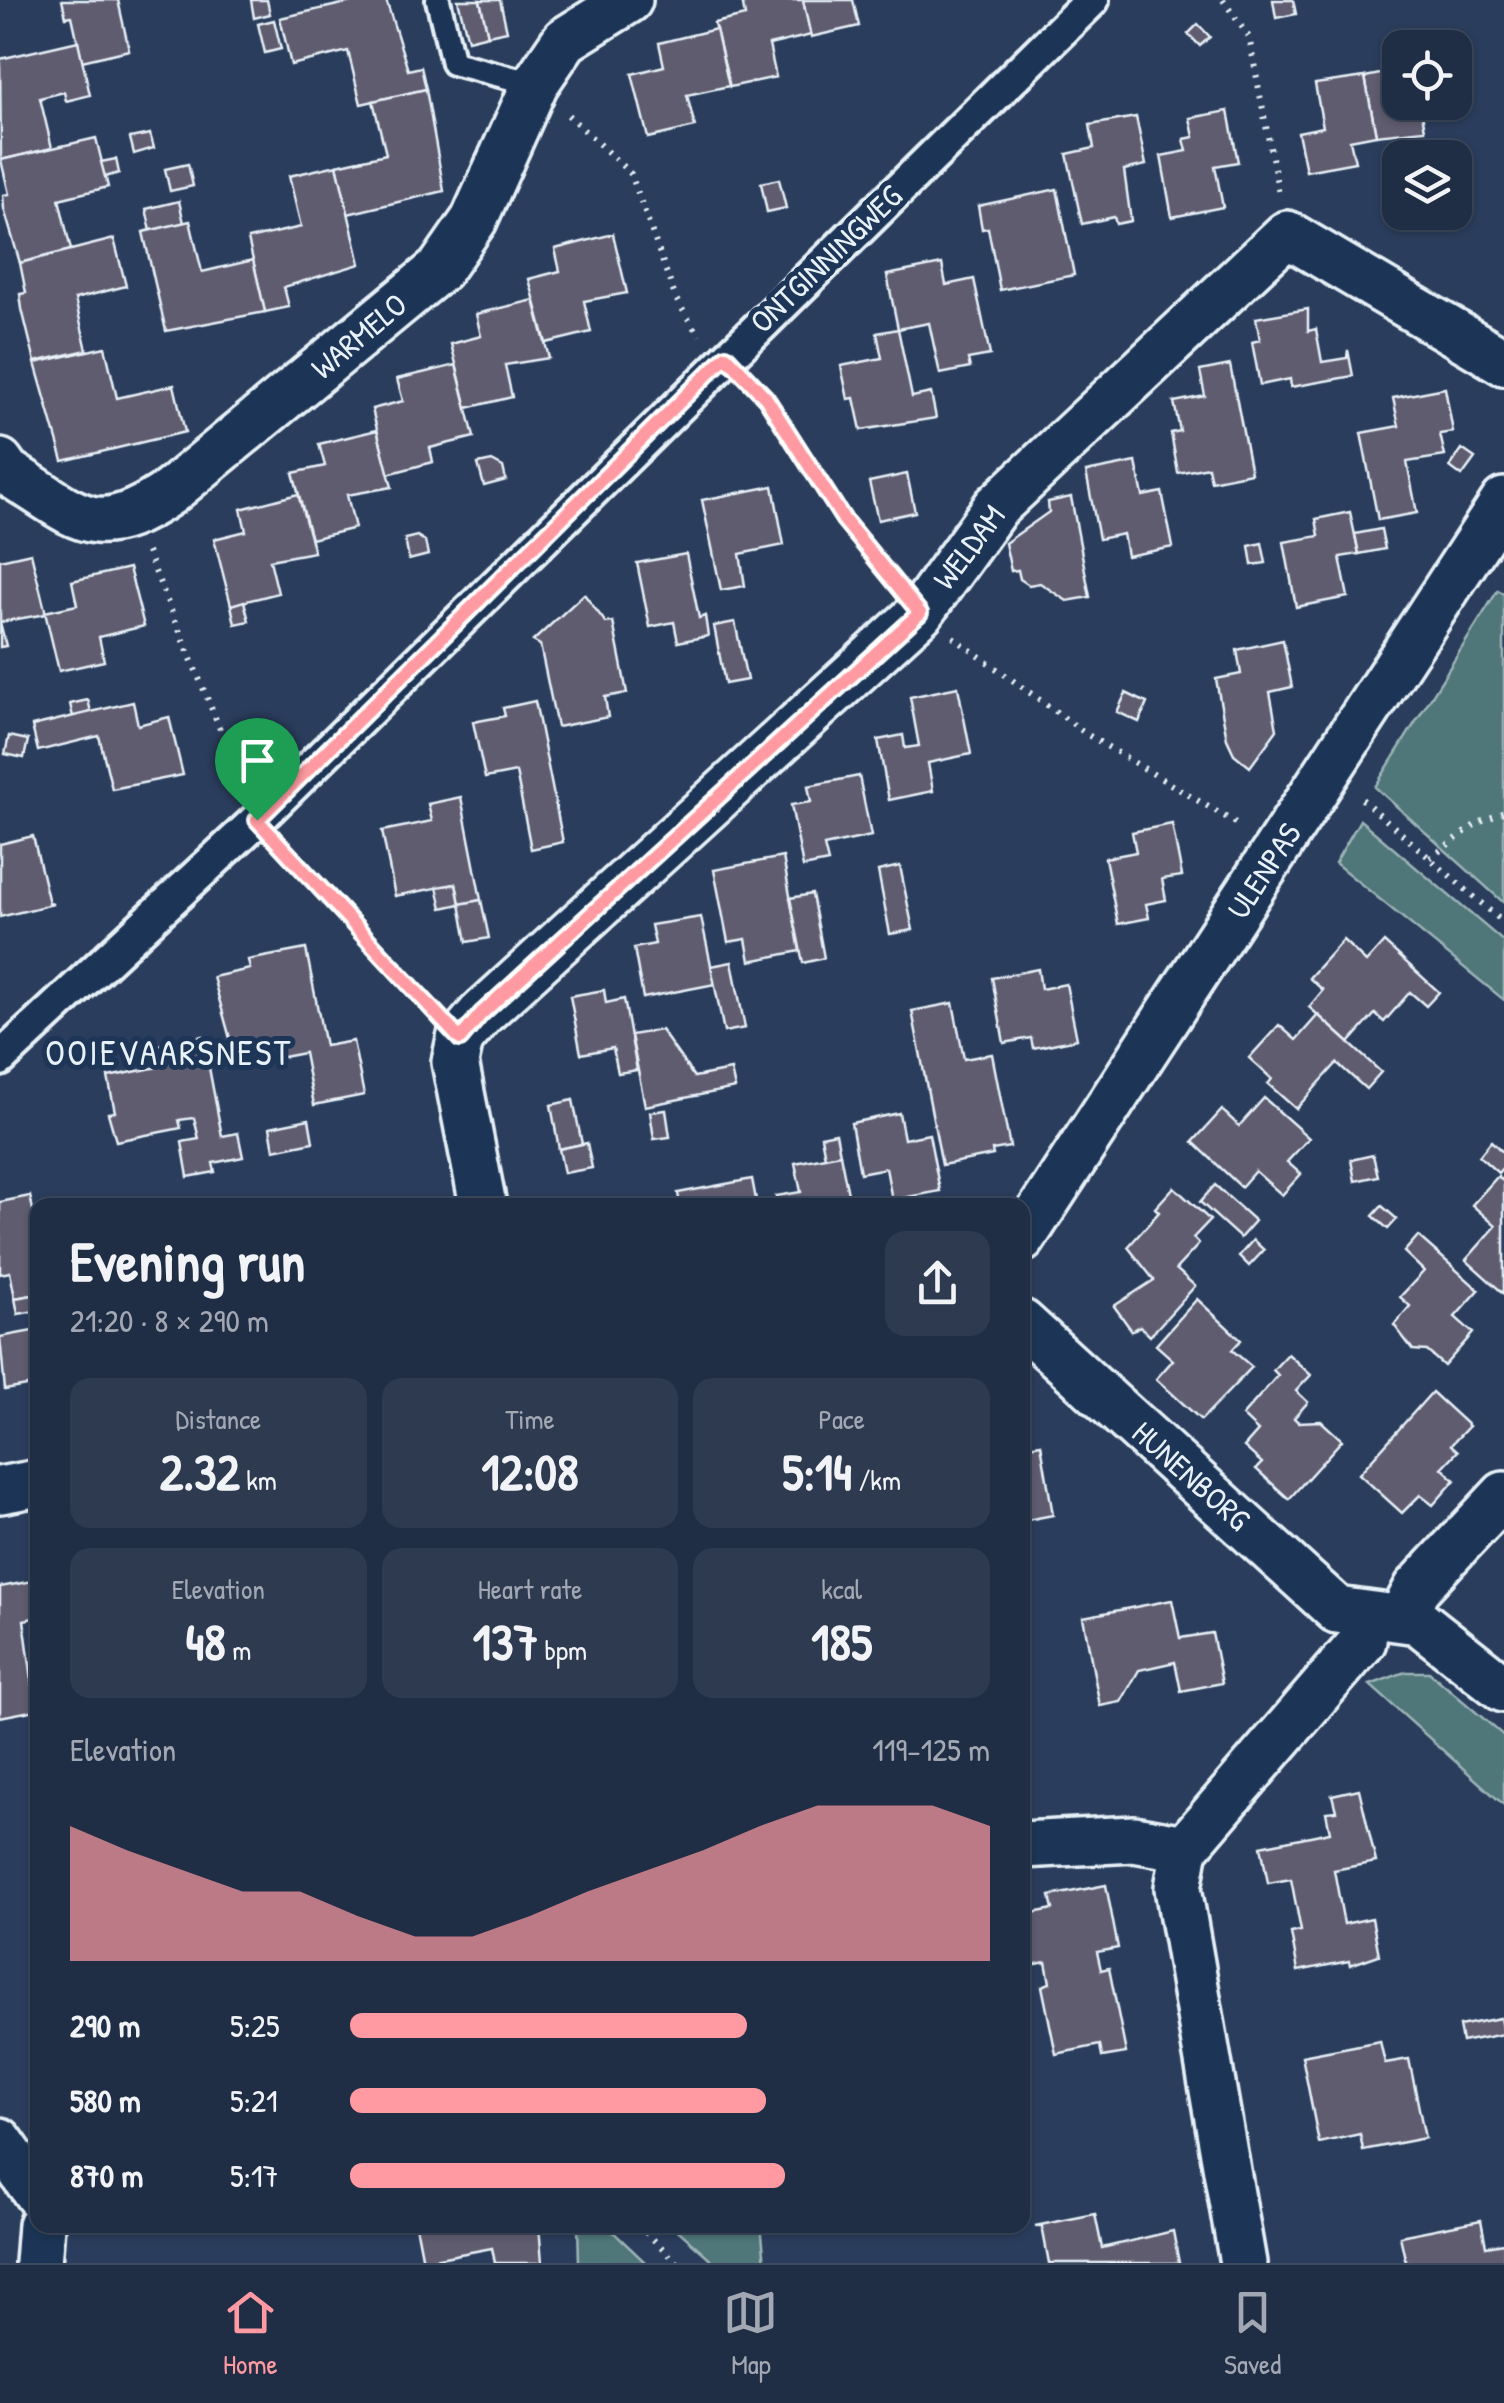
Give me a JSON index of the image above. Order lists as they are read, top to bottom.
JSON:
{
  "streets": {
    "street": [
      "ONTGINNINGWEG",
      "WARMELO",
      "WELDAM",
      "ULENPAS",
      "HUNENBORG"
    ]
  },
  "districts": ["OOIEVAARSNEST"],
  "page": {
    "heading": ["Evening run", "21:20 · 8 × 290 m"],
    "stats": [
      ["Distance", "2.32 km"],
      ["Time", "12:08"],
      ["Pace", "5:14 /km"],
      ["Elevation", "48 m"],
      ["Heart rate", "137 bpm"],
      ["kcal", "185"]
    ],
    "chart": ["Elevation", "119–125 m"],
    "list": [
      {
        "name": "290 m",
        "note": "5:25"
      },
      {
        "name": "580 m",
        "note": "5:21"
      },
      {
        "name": "870 m",
        "note": "5:17"
      }
    ],
    "tabs": ["Home", "Map", "Saved"]
  }
}
